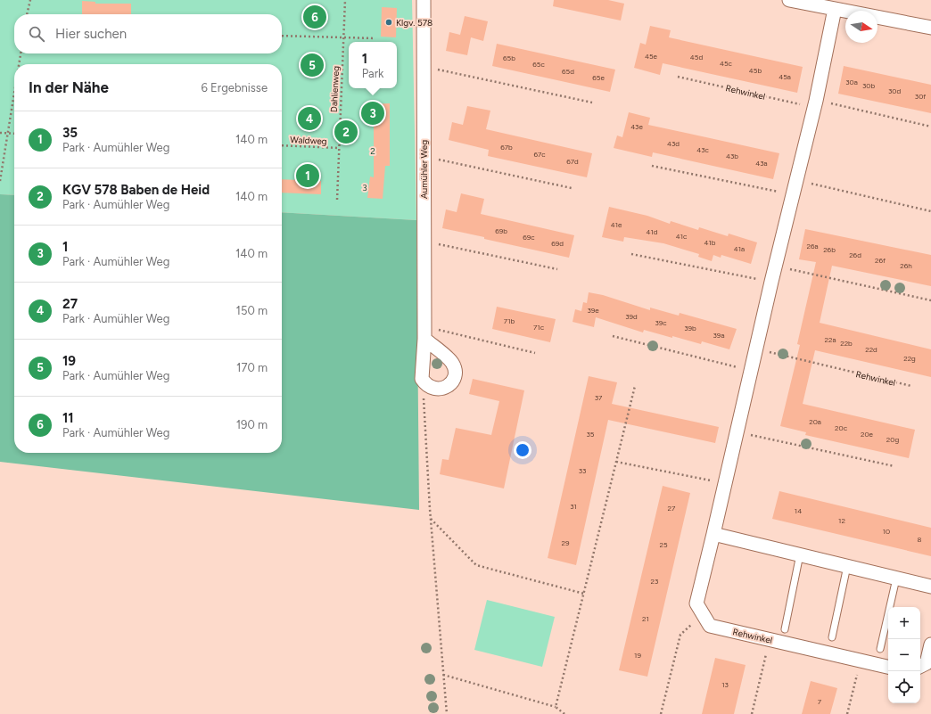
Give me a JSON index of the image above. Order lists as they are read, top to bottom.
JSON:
{
  "streets": {
    "street": ["Rehwinkel", "Aumühler Weg"],
    "path": ["Dahlienweg", "Waldweg"]
  },
  "crossings": [
    ["Dahlienweg", "Waldweg"]
  ],
  "parks": ["2", "3"],
  "places": ["Klgv. 578"],
  "house_numbers": [
    "45e",
    "45d",
    "65b",
    "45c",
    "65c",
    "45b",
    "65d",
    "45a",
    "65e",
    "30a",
    "30b",
    "30d",
    "30f",
    "43e",
    "43d",
    "67b",
    "43c",
    "67c",
    "43b",
    "67d",
    "43a",
    "41e",
    "69b",
    "41d",
    "41c",
    "69c",
    "41b",
    "69d",
    "26a",
    "41a",
    "26b",
    "26d",
    "26f",
    "26h",
    "39e",
    "39d",
    "71b",
    "39c",
    "71c",
    "39b",
    "39a",
    "22a",
    "22b",
    "22d",
    "22g",
    "37",
    "20a",
    "20c",
    "35",
    "20e",
    "20g",
    "33",
    "31",
    "27",
    "14",
    "12",
    "10",
    "8",
    "29",
    "25",
    "23",
    "21",
    "19",
    "13",
    "7"
  ],
  "north": "right",
  "page": {
    "pins": [
      "6",
      "5",
      "3",
      "4",
      "2",
      "1"
    ],
    "search": "Hier suchen",
    "popup": ["1", "Park"],
    "heading": ["In der Nähe", "6 Ergebnisse"],
    "list": [
      {
        "mark": "1",
        "name": "35",
        "note": "Park · Aumühler Weg",
        "value": "140 m"
      },
      {
        "mark": "2",
        "name": "KGV 578 Baben de Heid",
        "note": "Park · Aumühler Weg",
        "value": "140 m"
      },
      {
        "mark": "3",
        "name": "1",
        "note": "Park · Aumühler Weg",
        "value": "140 m"
      },
      {
        "mark": "4",
        "name": "27",
        "note": "Park · Aumühler Weg",
        "value": "150 m"
      },
      {
        "mark": "5",
        "name": "19",
        "note": "Park · Aumühler Weg",
        "value": "170 m"
      },
      {
        "mark": "6",
        "name": "11",
        "note": "Park · Aumühler Weg",
        "value": "190 m"
      }
    ],
    "map_buttons": ["+", "−"]
  }
}
